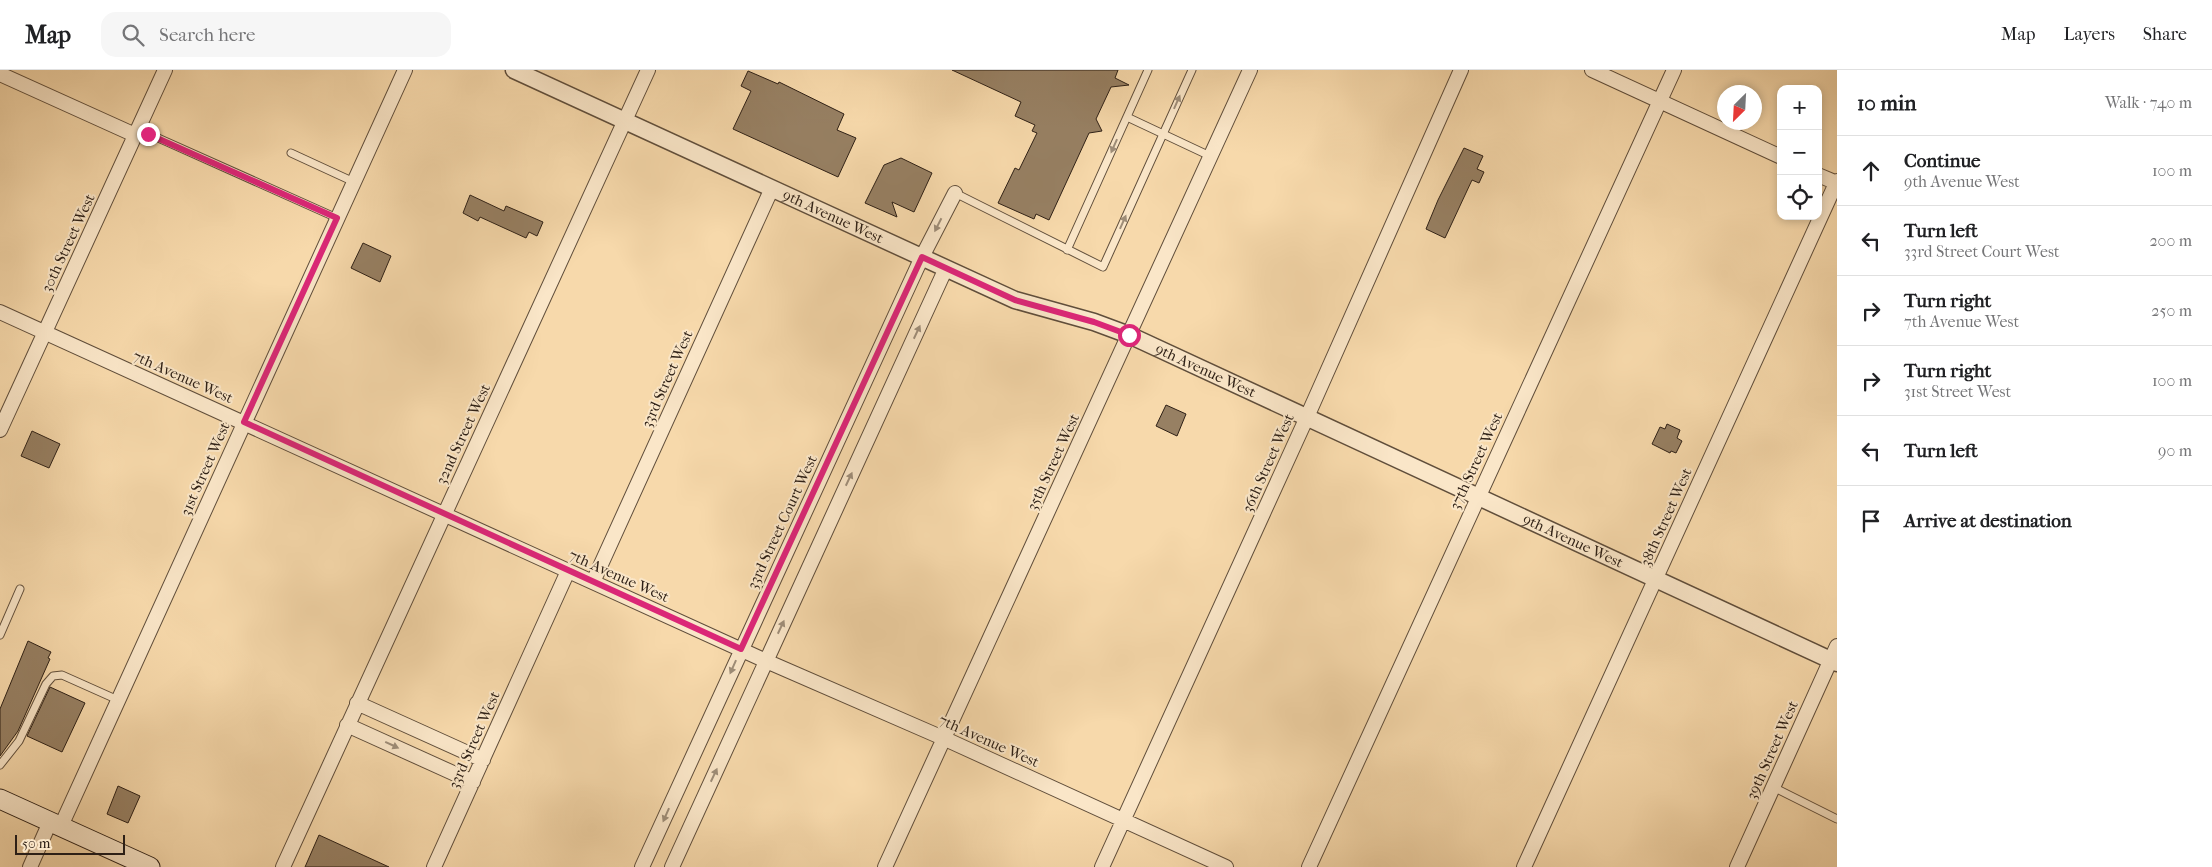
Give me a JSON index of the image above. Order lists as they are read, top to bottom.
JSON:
{
  "streets": {
    "street": [
      "9th Avenue West",
      "30th Street West",
      "7th Avenue West",
      "33rd Street West",
      "32nd Street West",
      "37th Street West",
      "35th Street West",
      "36th Street West",
      "31st Street West",
      "38th Street West",
      "33rd Street Court West",
      "39th Street West"
    ]
  },
  "crossings": [
    ["9th Avenue West", "33rd Street West"],
    ["9th Avenue West", "32nd Street West"],
    ["9th Avenue West", "37th Street West"],
    ["9th Avenue West", "35th Street West"],
    ["9th Avenue West", "36th Street West"],
    ["9th Avenue West", "38th Street West"],
    ["9th Avenue West", "33rd Street Court West"],
    ["9th Avenue West", "39th Street West"],
    ["30th Street West", "7th Avenue West"],
    ["7th Avenue West", "33rd Street West"],
    ["7th Avenue West", "32nd Street West"],
    ["7th Avenue West", "35th Street West"],
    ["7th Avenue West", "36th Street West"],
    ["7th Avenue West", "31st Street West"],
    ["7th Avenue West", "33rd Street Court West"]
  ],
  "scale_bar": "50 m",
  "north": "bottom left",
  "page": {
    "header": "Map",
    "search": "Search here",
    "nav": ["Map", "Layers", "Share"],
    "heading": ["10 min", "Walk · 740 m"],
    "map_buttons": ["+", "−"],
    "list": [
      ["Continue", "9th Avenue West", "100 m"],
      ["Turn left", "33rd Street Court West", "200 m"],
      ["Turn right", "7th Avenue West", "250 m"],
      ["Turn right", "31st Street West", "100 m"],
      ["Turn left", "90 m"],
      "Arrive at destination"
    ],
    "scale": "50 m"
  }
}
